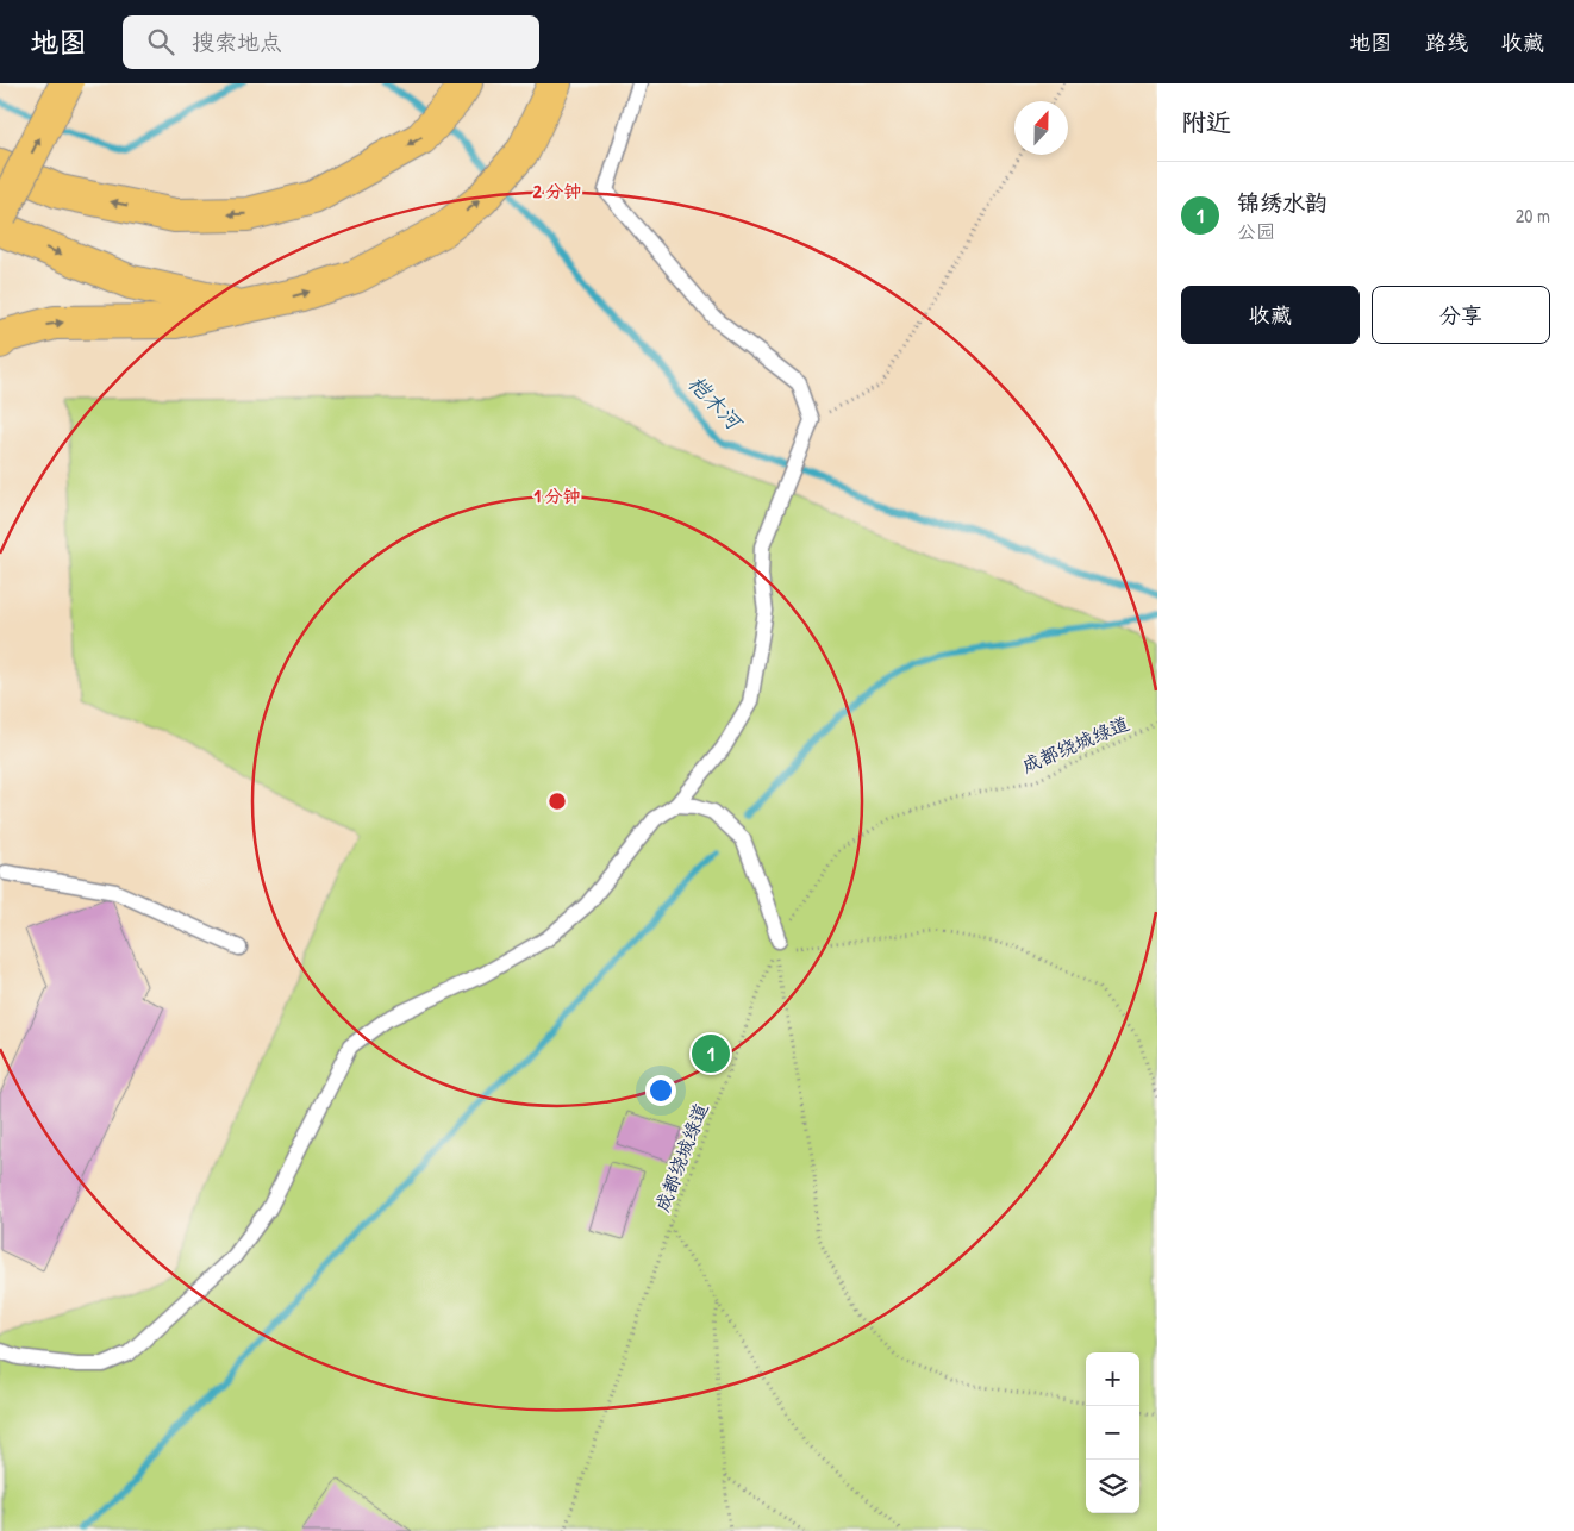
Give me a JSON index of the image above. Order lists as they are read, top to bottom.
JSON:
{
  "streets": {
    "path": ["成都绕城绿道"]
  },
  "water": ["桤木河"],
  "north": "top",
  "page": {
    "header": "地图",
    "search": "搜索地点",
    "nav": ["地图", "路线", "收藏"],
    "heading": "附近",
    "list": [
      {
        "mark": "1",
        "name": "锦绣水韵",
        "note": "公园",
        "value": "20 m"
      }
    ],
    "buttons": ["收藏", "分享"],
    "pins": "1",
    "map_buttons": ["+", "−"]
  },
  "rings": ["2 分钟", "1 分钟"]
}
